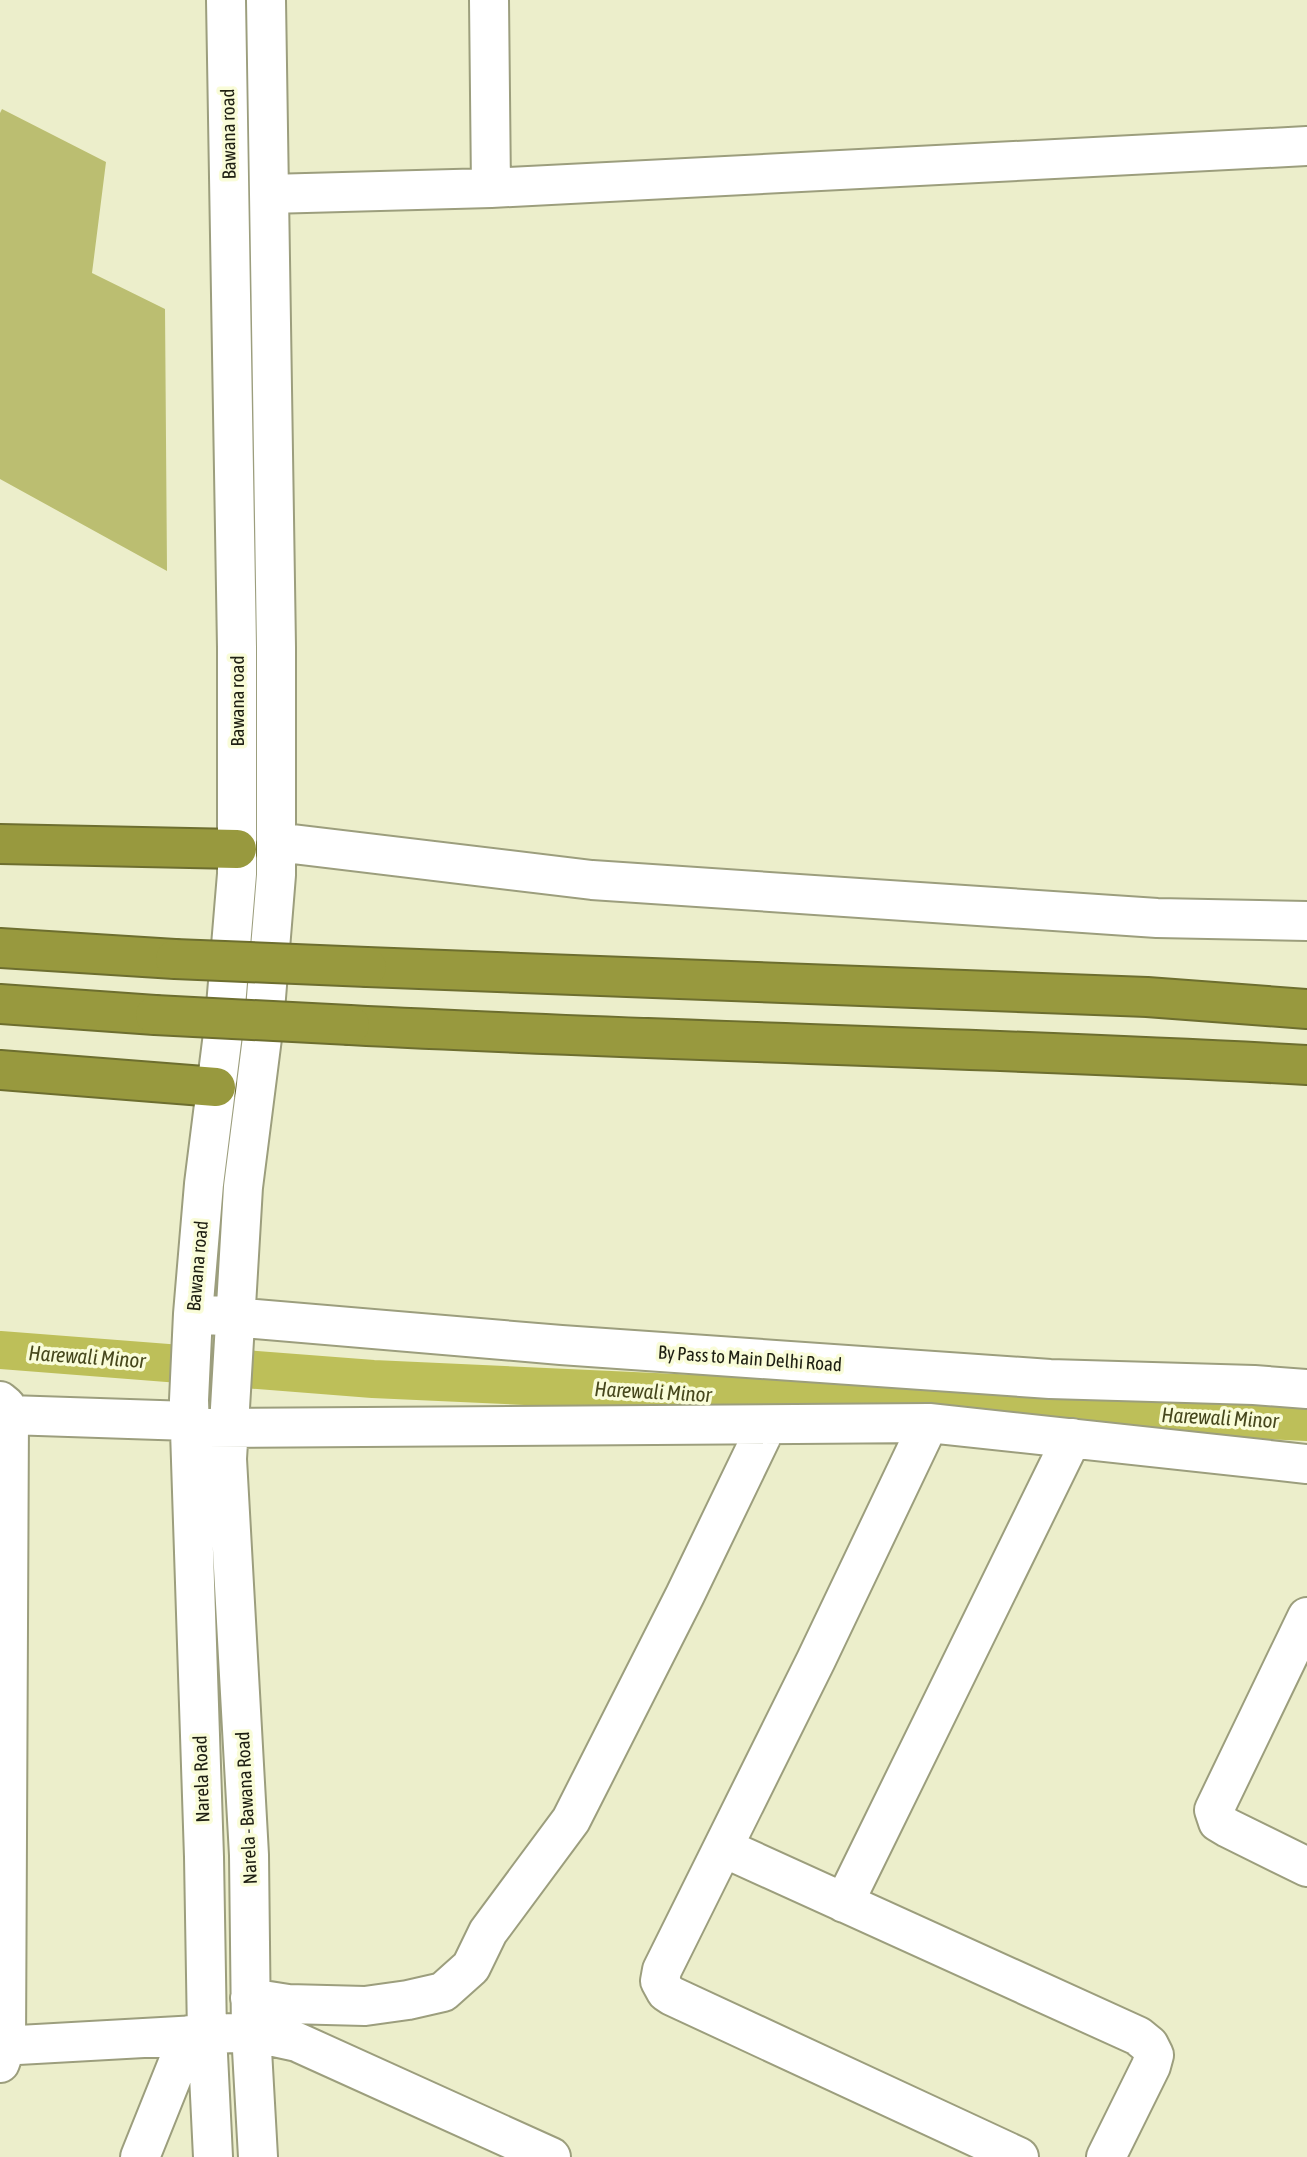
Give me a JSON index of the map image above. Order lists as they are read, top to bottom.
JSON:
{
  "streets": {
    "street": [
      "Bawana road",
      "By Pass to Main Delhi Road",
      "Narela Road",
      "Narela - Bawana Road"
    ]
  },
  "crossings": [
    ["Bawana road", "By Pass to Main Delhi Road"],
    ["Bawana road", "Narela Road"],
    ["Bawana road", "Narela - Bawana Road"]
  ],
  "water": ["Harewali Minor"]
}
